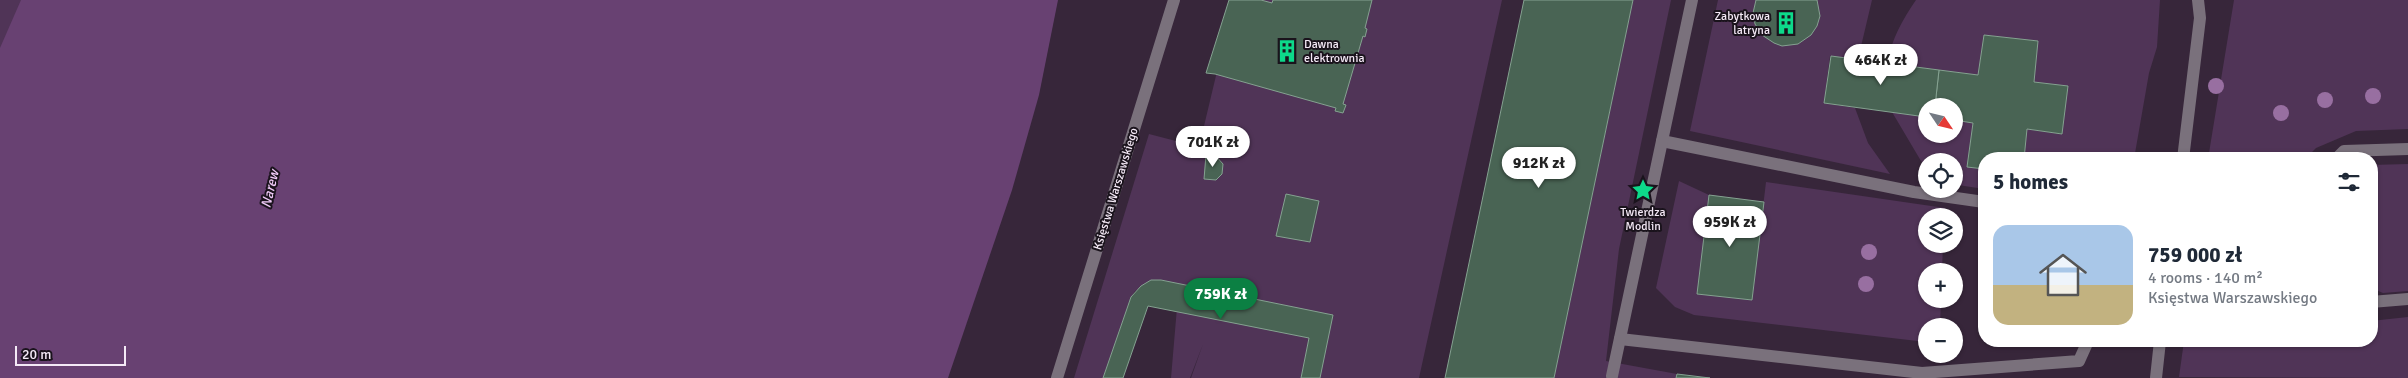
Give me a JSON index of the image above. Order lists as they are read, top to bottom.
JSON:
{
  "streets": {
    "street": ["Księstwa Warszawskiego"]
  },
  "water": ["Narew"],
  "places": {
    "building": ["Zabytkowa latryna", "Dawna elektrownia"],
    "place": ["Twierdza Modlin"]
  },
  "scale_bar": "20 m",
  "north": "bottom right",
  "page": {
    "price": [
      "464K zł",
      "701K zł",
      "912K zł",
      "959K zł",
      "759K zł"
    ],
    "map_buttons": ["+", "−"],
    "heading": "5 homes",
    "list": [
      {
        "name": "759 000 zł",
        "note": "4 rooms · 140 m² · Księstwa Warszawskiego"
      }
    ],
    "scale": "20 m"
  }
}
